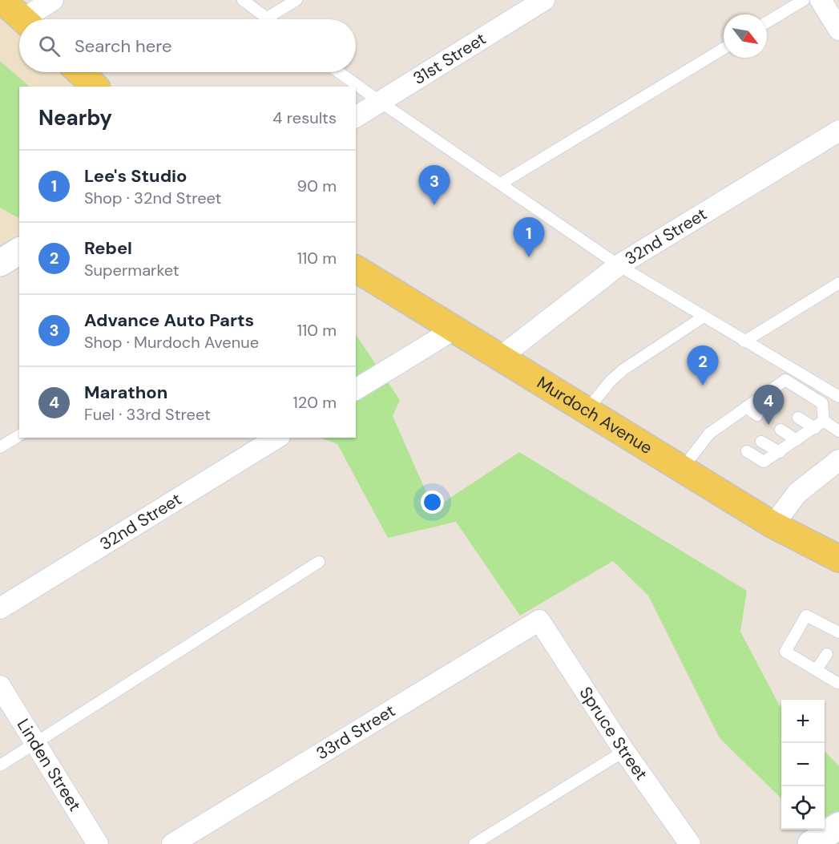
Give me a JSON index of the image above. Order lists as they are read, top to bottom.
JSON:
{
  "streets": {
    "main road": ["Murdoch Avenue"],
    "street": [
      "31st Street",
      "32nd Street",
      "33rd Street",
      "Spruce Street",
      "Linden Street"
    ]
  },
  "crossings": [
    ["32nd Street", "Murdoch Avenue"],
    ["33rd Street", "Spruce Street"]
  ],
  "north": "bottom right",
  "page": {
    "search": "Search here",
    "heading": ["Nearby", "4 results"],
    "list": [
      {
        "mark": "1",
        "name": "Lee's Studio",
        "note": "Shop · 32nd Street",
        "value": "90 m"
      },
      {
        "mark": "2",
        "name": "Rebel",
        "note": "Supermarket",
        "value": "110 m"
      },
      {
        "mark": "3",
        "name": "Advance Auto Parts",
        "note": "Shop · Murdoch Avenue",
        "value": "110 m"
      },
      {
        "mark": "4",
        "name": "Marathon",
        "note": "Fuel · 33rd Street",
        "value": "120 m"
      }
    ],
    "pins": [
      "3",
      "1",
      "2",
      "4"
    ],
    "map_buttons": ["+", "−"]
  }
}
